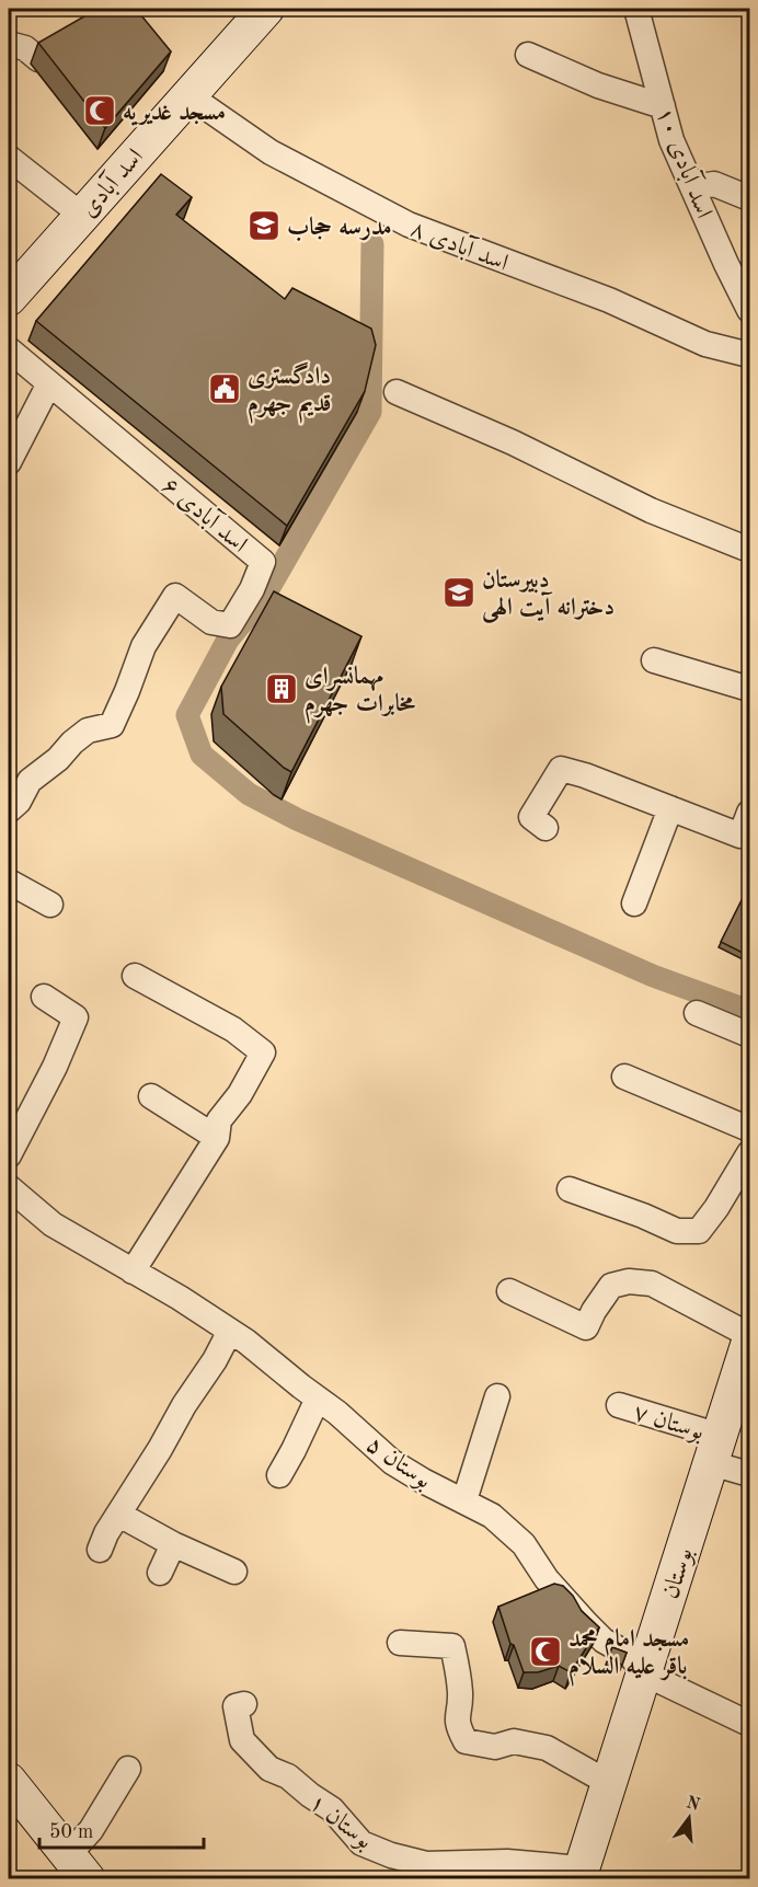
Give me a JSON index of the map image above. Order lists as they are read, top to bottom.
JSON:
{
  "streets": {
    "main road": ["اسد آبادی", "بوستان"],
    "street": [
      "اسد آبادی ۱۰",
      "اسد آبادی ۸",
      "اسد آبادی ۶",
      "بوستان ۷",
      "بوستان ۵",
      "بوستان ۱"
    ]
  },
  "crossings": [
    ["اسد آبادی", "اسد آبادی ۸"],
    ["بوستان ۷", "بوستان"],
    ["بوستان ۵", "بوستان"],
    ["بوستان", "بوستان ۱"]
  ],
  "places": {
    "mosque": ["مسجد غدیریه", "مسجد امام محمد باقر علیه السلام"],
    "school or university": ["مدرسه حجاب", "دبیرستان دخترانه آیت الهی"],
    "public building": ["دادگستری قدیم جهرم"],
    "building": ["مهمانسرای مخابرات جهرم"]
  },
  "scale_bar": "50 m",
  "north": "top"
}
